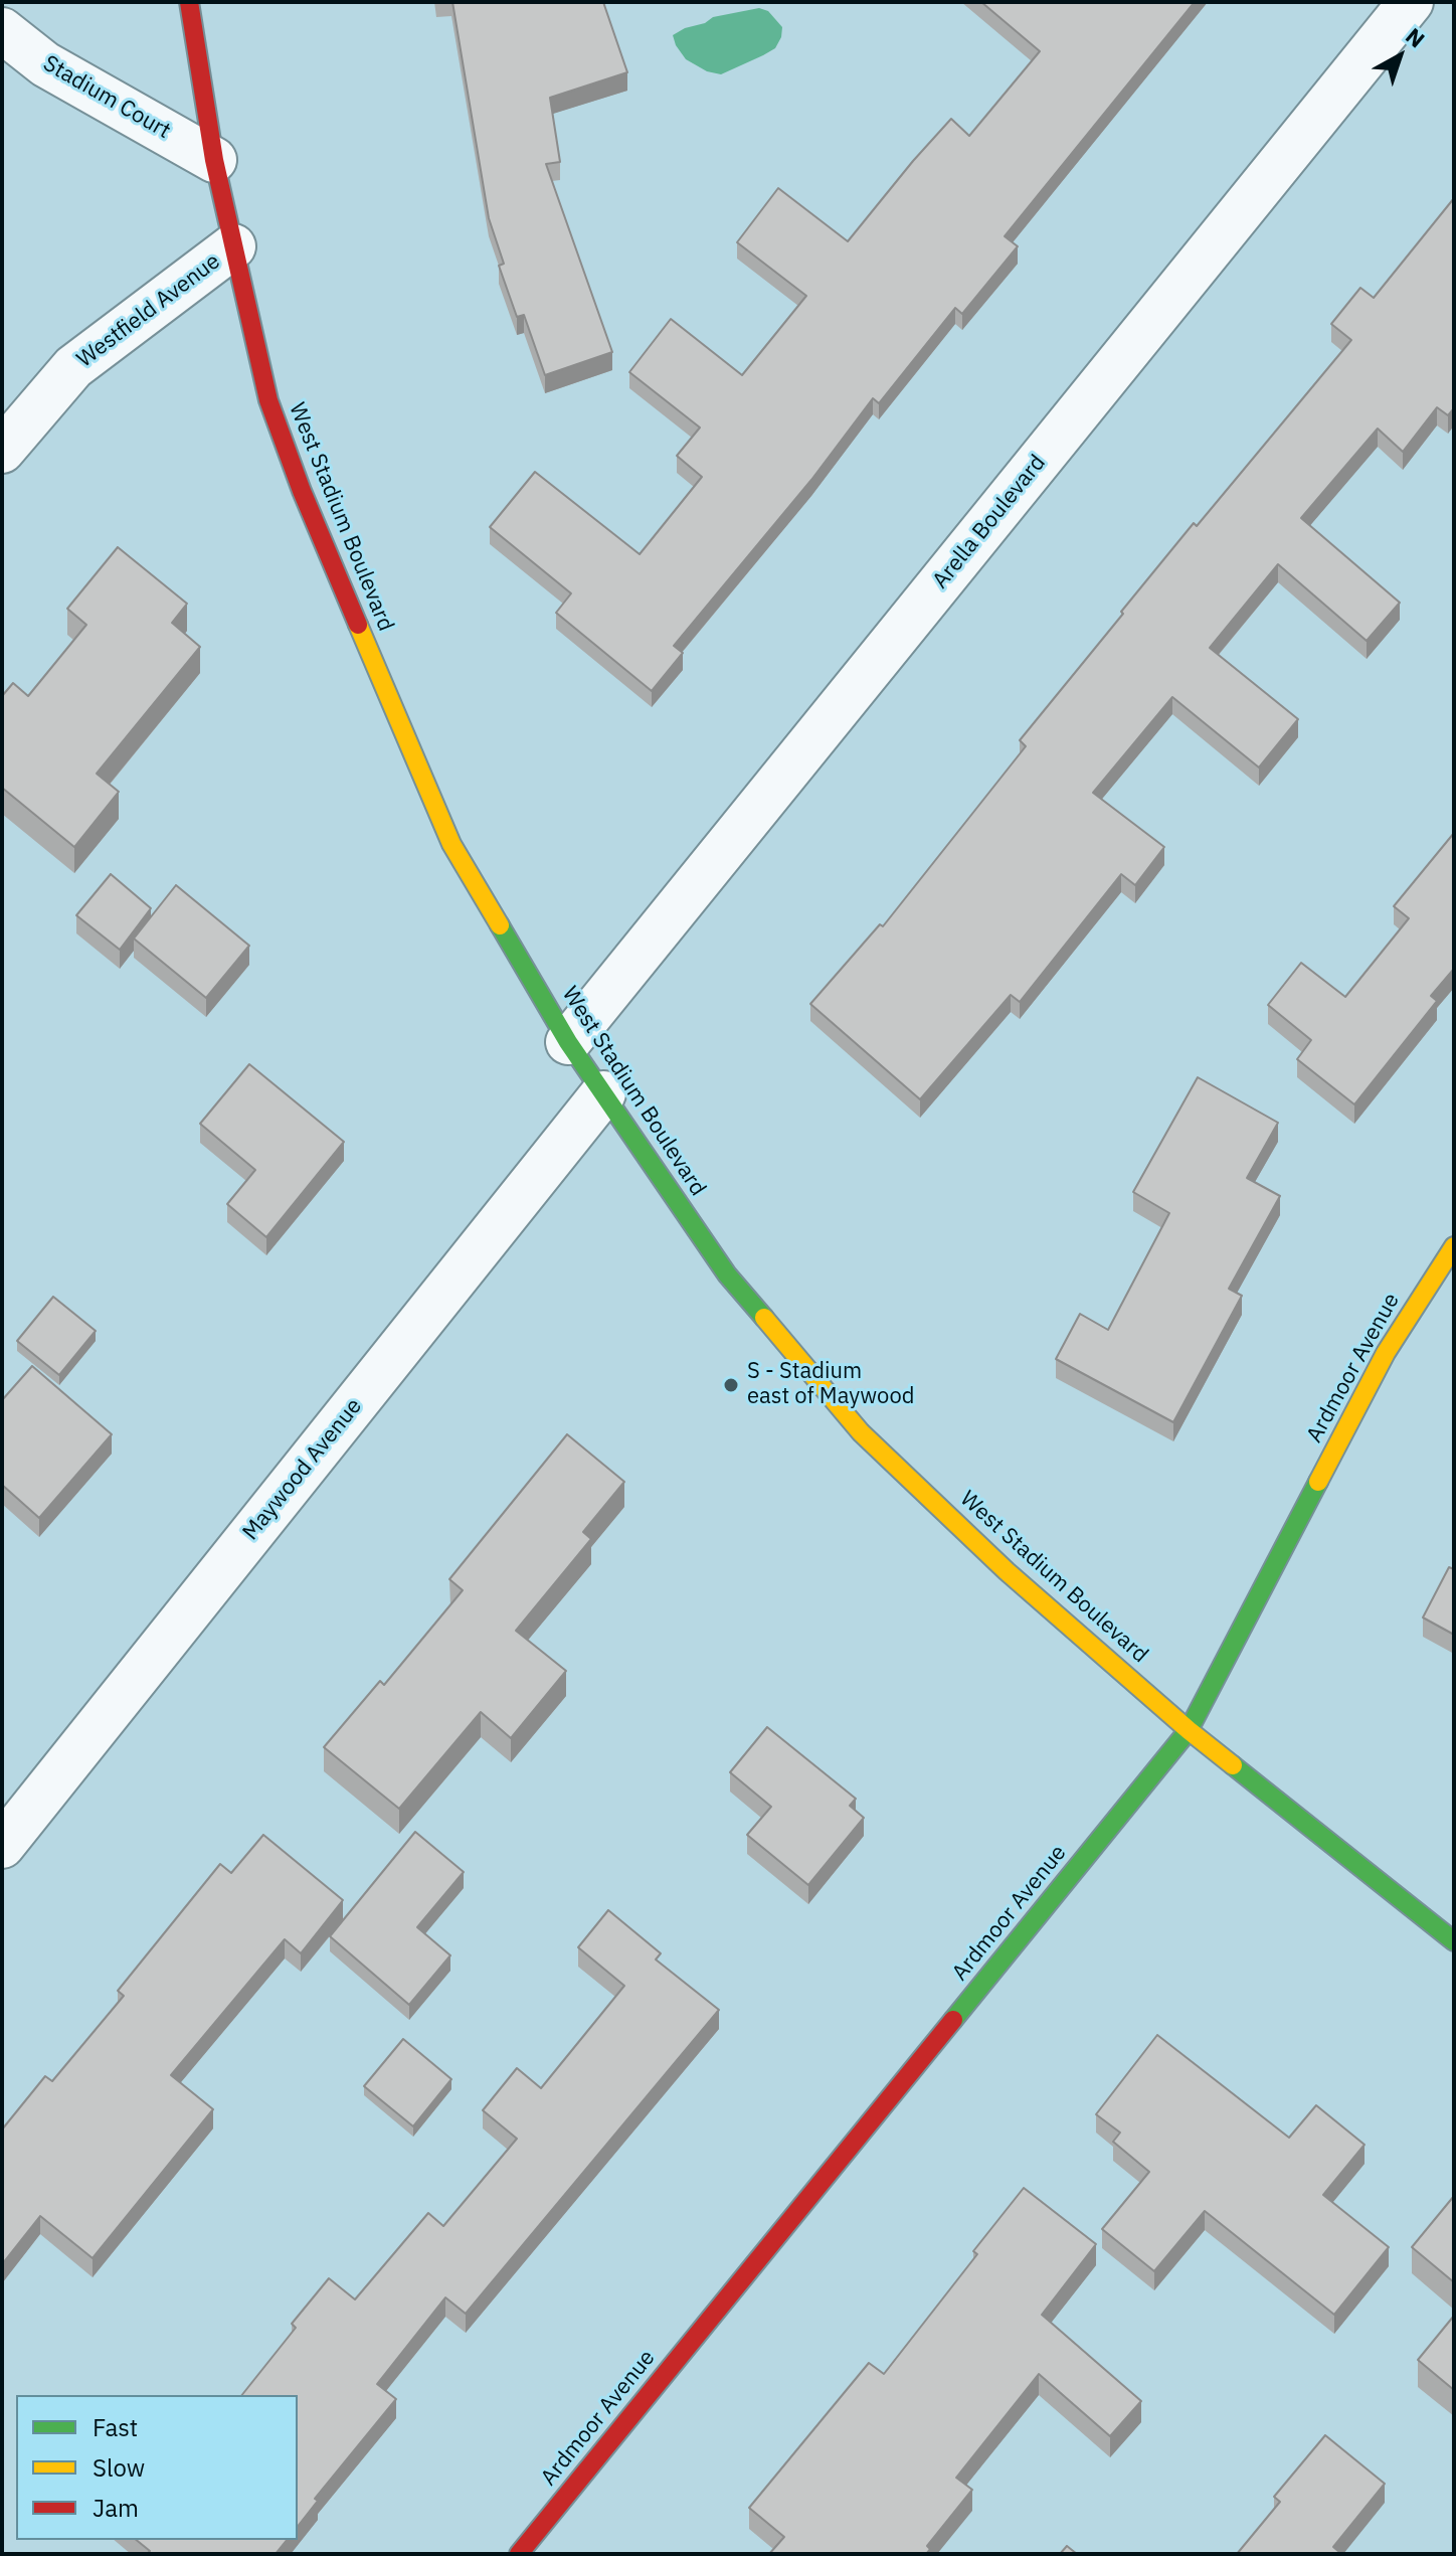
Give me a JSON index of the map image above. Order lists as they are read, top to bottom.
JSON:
{
  "streets": {
    "main road": ["West Stadium Boulevard", "Ardmoor Avenue"],
    "street": [
      "Stadium Court",
      "Westfield Avenue",
      "Arella Boulevard",
      "Maywood Avenue"
    ]
  },
  "crossings": [
    ["Stadium Court", "West Stadium Boulevard"],
    ["Westfield Avenue", "West Stadium Boulevard"],
    ["West Stadium Boulevard", "Arella Boulevard"],
    ["West Stadium Boulevard", "Ardmoor Avenue"],
    ["West Stadium Boulevard", "Maywood Avenue"]
  ],
  "places": ["S - Stadium east of Maywood"],
  "legend": ["Fast", "Slow", "Jam"],
  "north": "top right"
}
